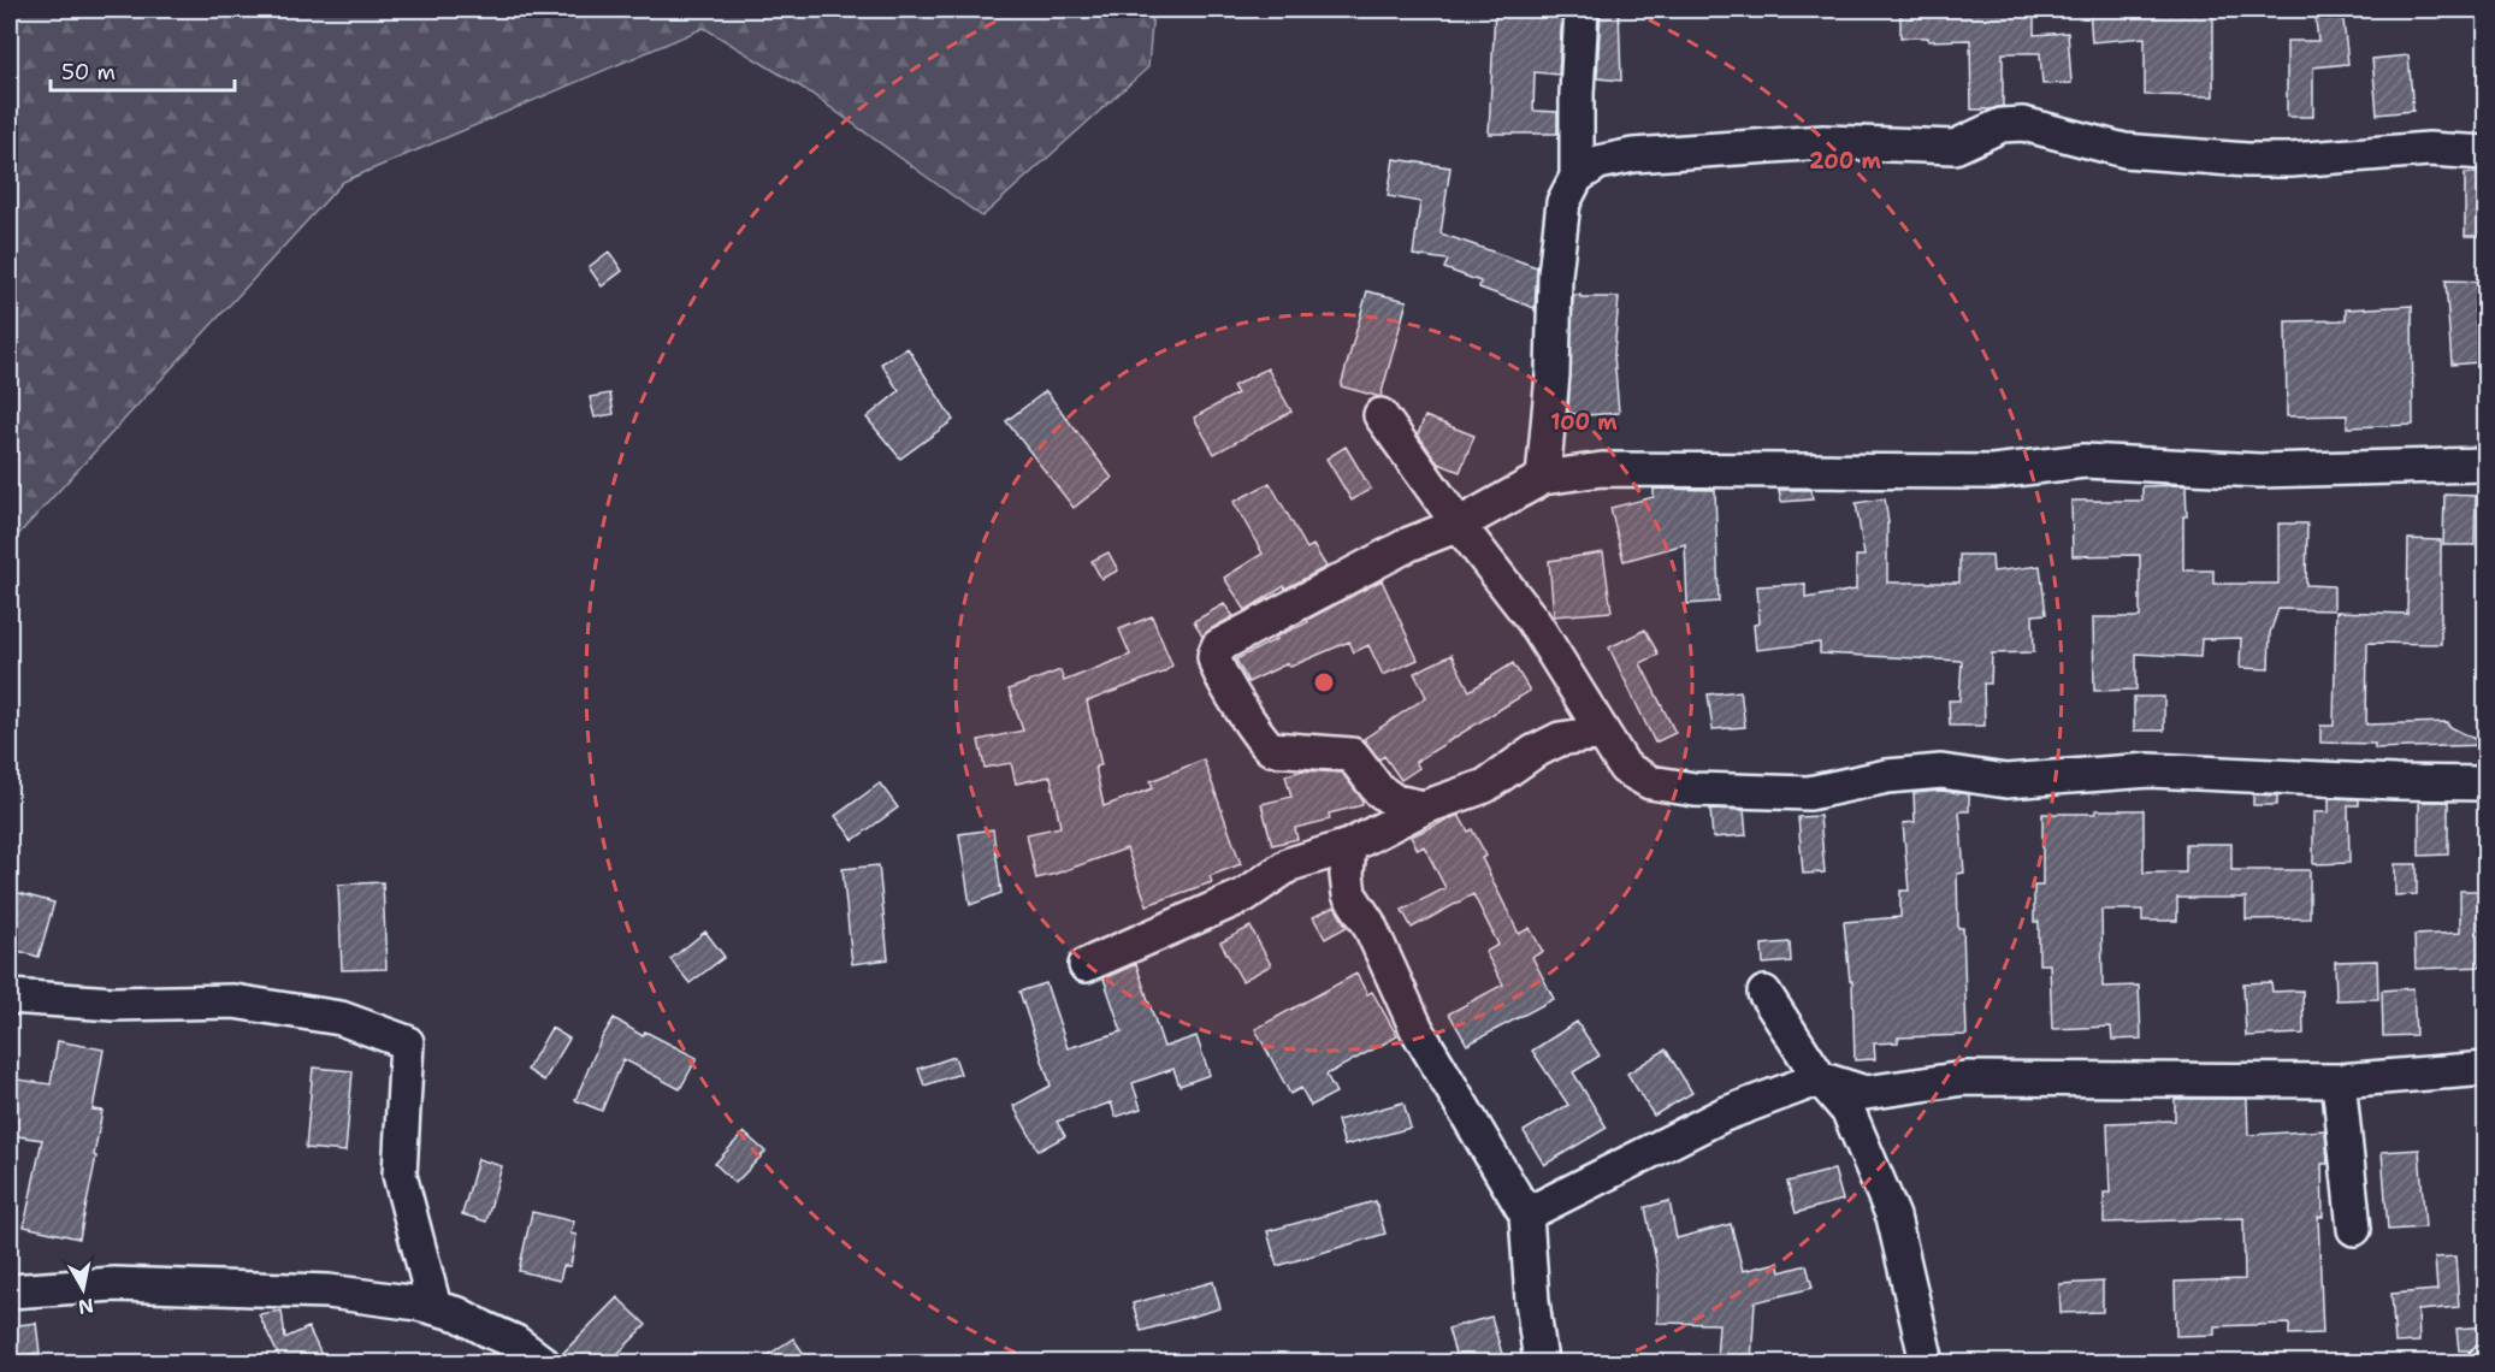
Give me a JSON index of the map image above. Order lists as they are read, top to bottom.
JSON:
{
  "scale_bar": "50 m",
  "north": "bottom",
  "rings": ["200 m", "100 m"]
}
